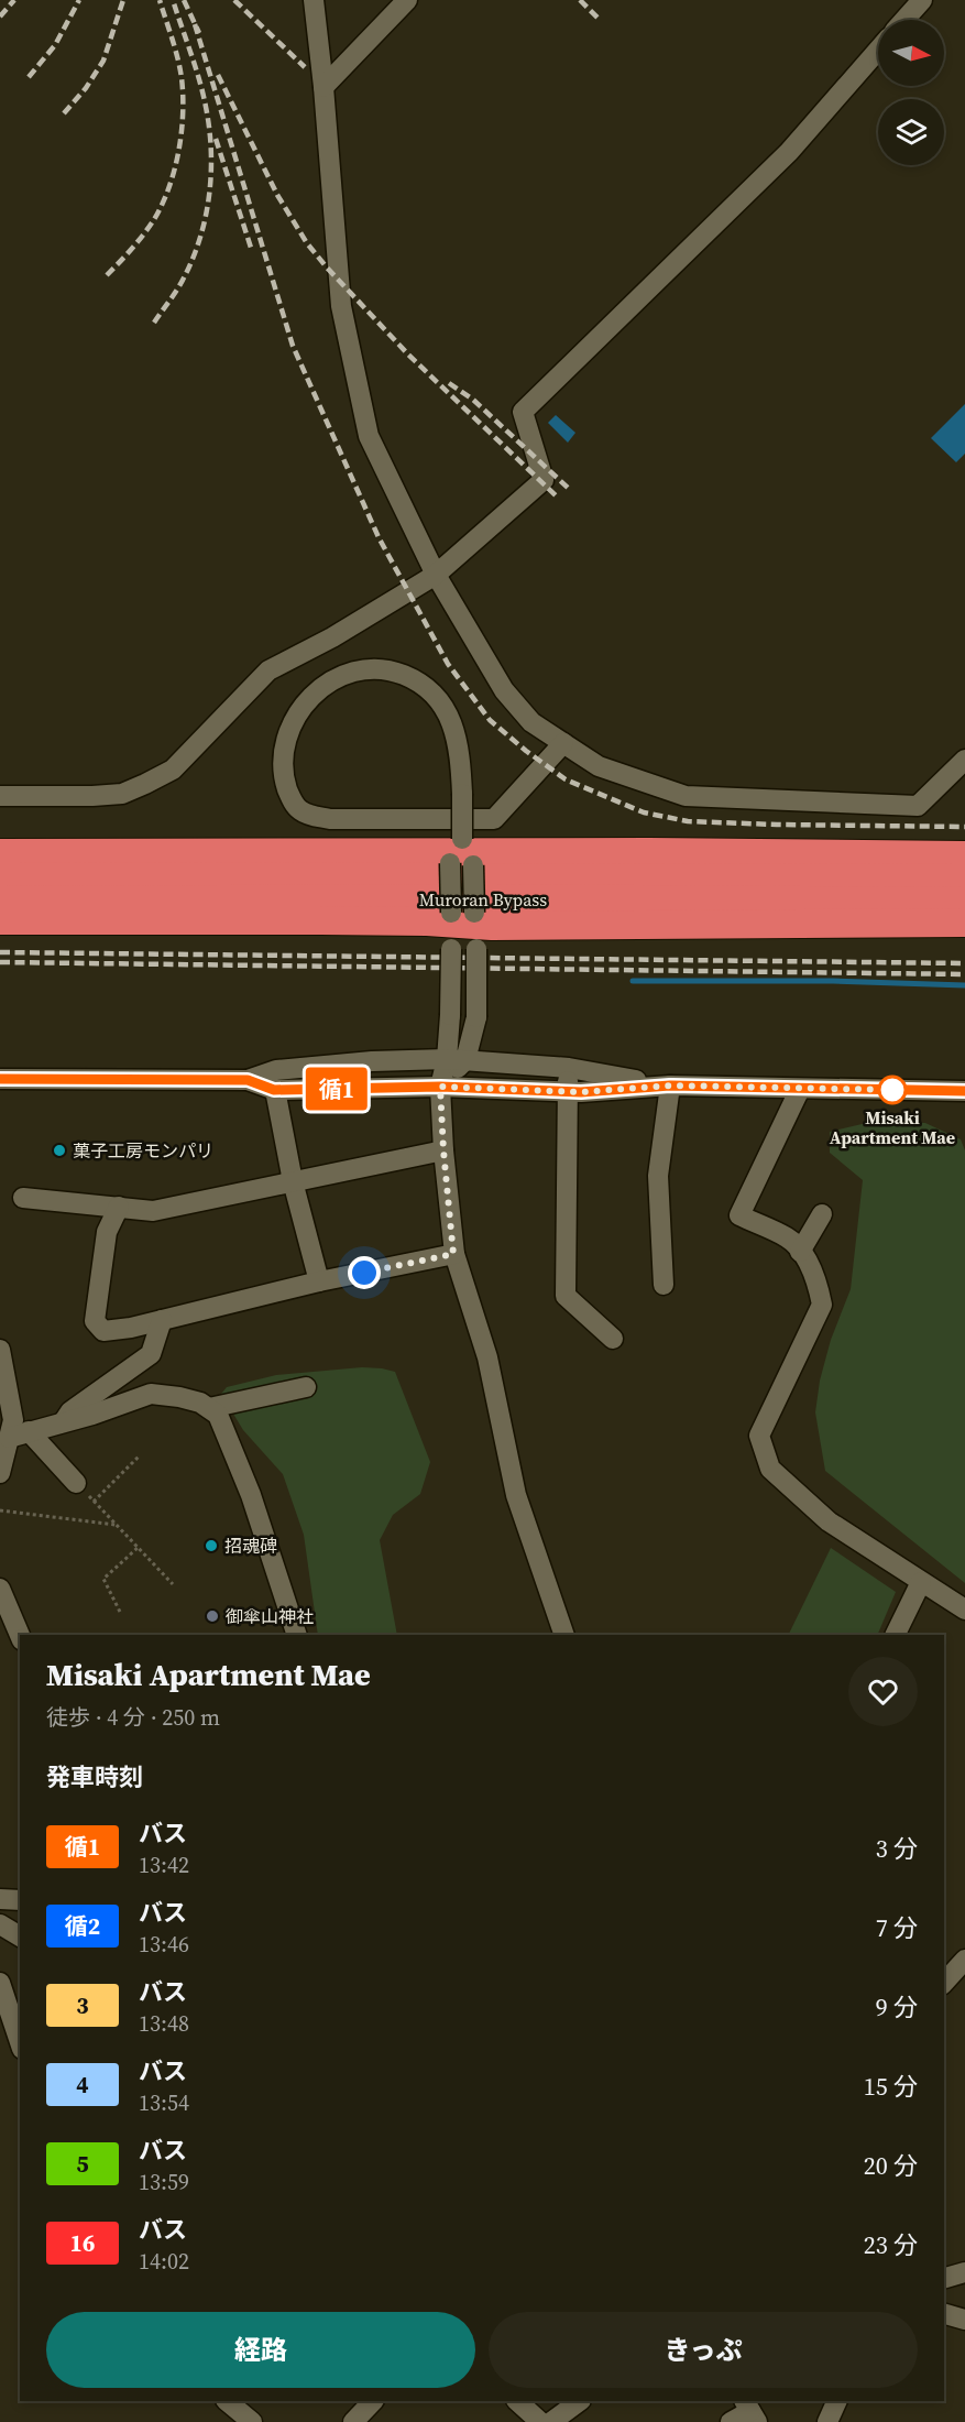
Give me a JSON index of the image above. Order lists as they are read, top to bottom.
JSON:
{
  "streets": {
    "highway": ["Muroran Bypass"]
  },
  "places": [
    "Misaki Apartment Mae",
    "菓子工房モンパリ",
    "招魂碑",
    "御傘山神社"
  ],
  "lines": ["bus line 循1"],
  "north": "right",
  "page": {
    "on_map": "循1",
    "heading": [
      ["Misaki Apartment Mae", "徒歩 · 4 分 · 250 m"],
      "発車時刻"
    ],
    "list": [
      {
        "mark": "循1",
        "name": "バス",
        "note": "13:42",
        "value": "3 分"
      },
      {
        "mark": "循2",
        "name": "バス",
        "note": "13:46",
        "value": "7 分"
      },
      {
        "mark": "3",
        "name": "バス",
        "note": "13:48",
        "value": "9 分"
      },
      {
        "mark": "4",
        "name": "バス",
        "note": "13:54",
        "value": "15 分"
      },
      {
        "mark": "5",
        "name": "バス",
        "note": "13:59",
        "value": "20 分"
      },
      {
        "mark": "16",
        "name": "バス",
        "note": "14:02",
        "value": "23 分"
      }
    ],
    "buttons": ["経路", "きっぷ"]
  }
}
